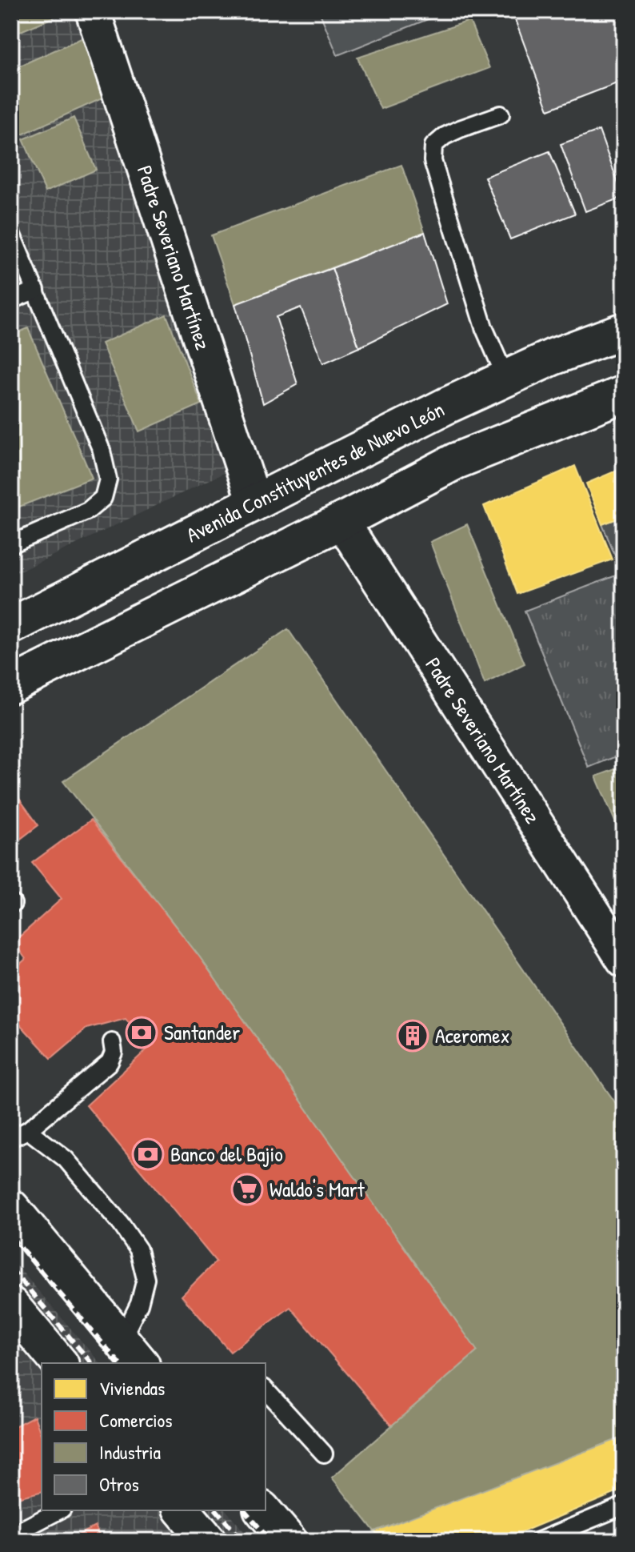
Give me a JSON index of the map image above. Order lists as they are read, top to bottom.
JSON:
{
  "streets": {
    "main road": ["Avenida Constituyentes de Nuevo León"],
    "street": ["Padre Severiano Martínez"]
  },
  "crossings": [
    ["Padre Severiano Martínez", "Avenida Constituyentes de Nuevo León"]
  ],
  "places": {
    "bank": ["Santander", "Banco del Bajio"],
    "building": ["Aceromex"],
    "supermarket": ["Waldo's Mart"]
  },
  "legend": [
    "Viviendas",
    "Comercios",
    "Industria",
    "Otros"
  ]
}
